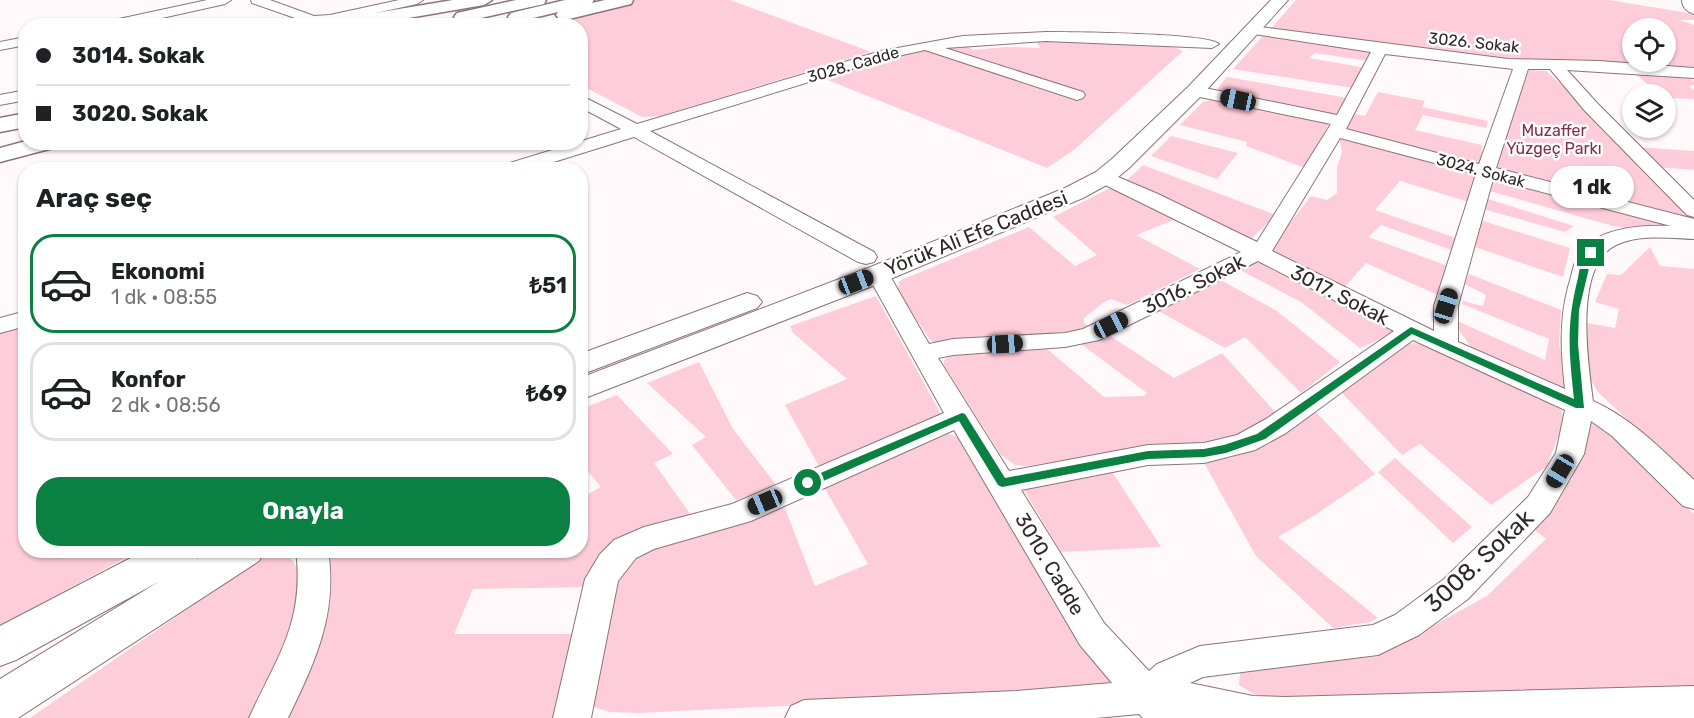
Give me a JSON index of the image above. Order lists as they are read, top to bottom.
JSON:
{
  "streets": {
    "street": [
      "3026. Sokak",
      "3028. Cadde",
      "3024. Sokak",
      "Yörük Ali Efe Caddesi",
      "3016. Sokak",
      "3017. Sokak",
      "3008. Sokak",
      "3010. Cadde"
    ]
  },
  "crossings": [
    ["3026. Sokak", "Yörük Ali Efe Caddesi"],
    ["3028. Cadde", "Yörük Ali Efe Caddesi"],
    ["3024. Sokak", "Yörük Ali Efe Caddesi"],
    ["Yörük Ali Efe Caddesi", "3017. Sokak"],
    ["Yörük Ali Efe Caddesi", "3010. Cadde"],
    ["3016. Sokak", "3017. Sokak"],
    ["3016. Sokak", "3010. Cadde"],
    ["3017. Sokak", "3008. Sokak"],
    ["3008. Sokak", "3010. Cadde"]
  ],
  "parks": ["Muzaffer Yüzgeç Parkı"],
  "page": {
    "banner": ["3014. Sokak", "3020. Sokak"],
    "heading": "Araç seç",
    "bubble": "1 dk",
    "list": [
      {
        "name": "Ekonomi",
        "note": "1 dk · 08:55",
        "value": "₺51"
      },
      {
        "name": "Konfor",
        "note": "2 dk · 08:56",
        "value": "₺69"
      }
    ],
    "buttons": "Onayla"
  }
}
